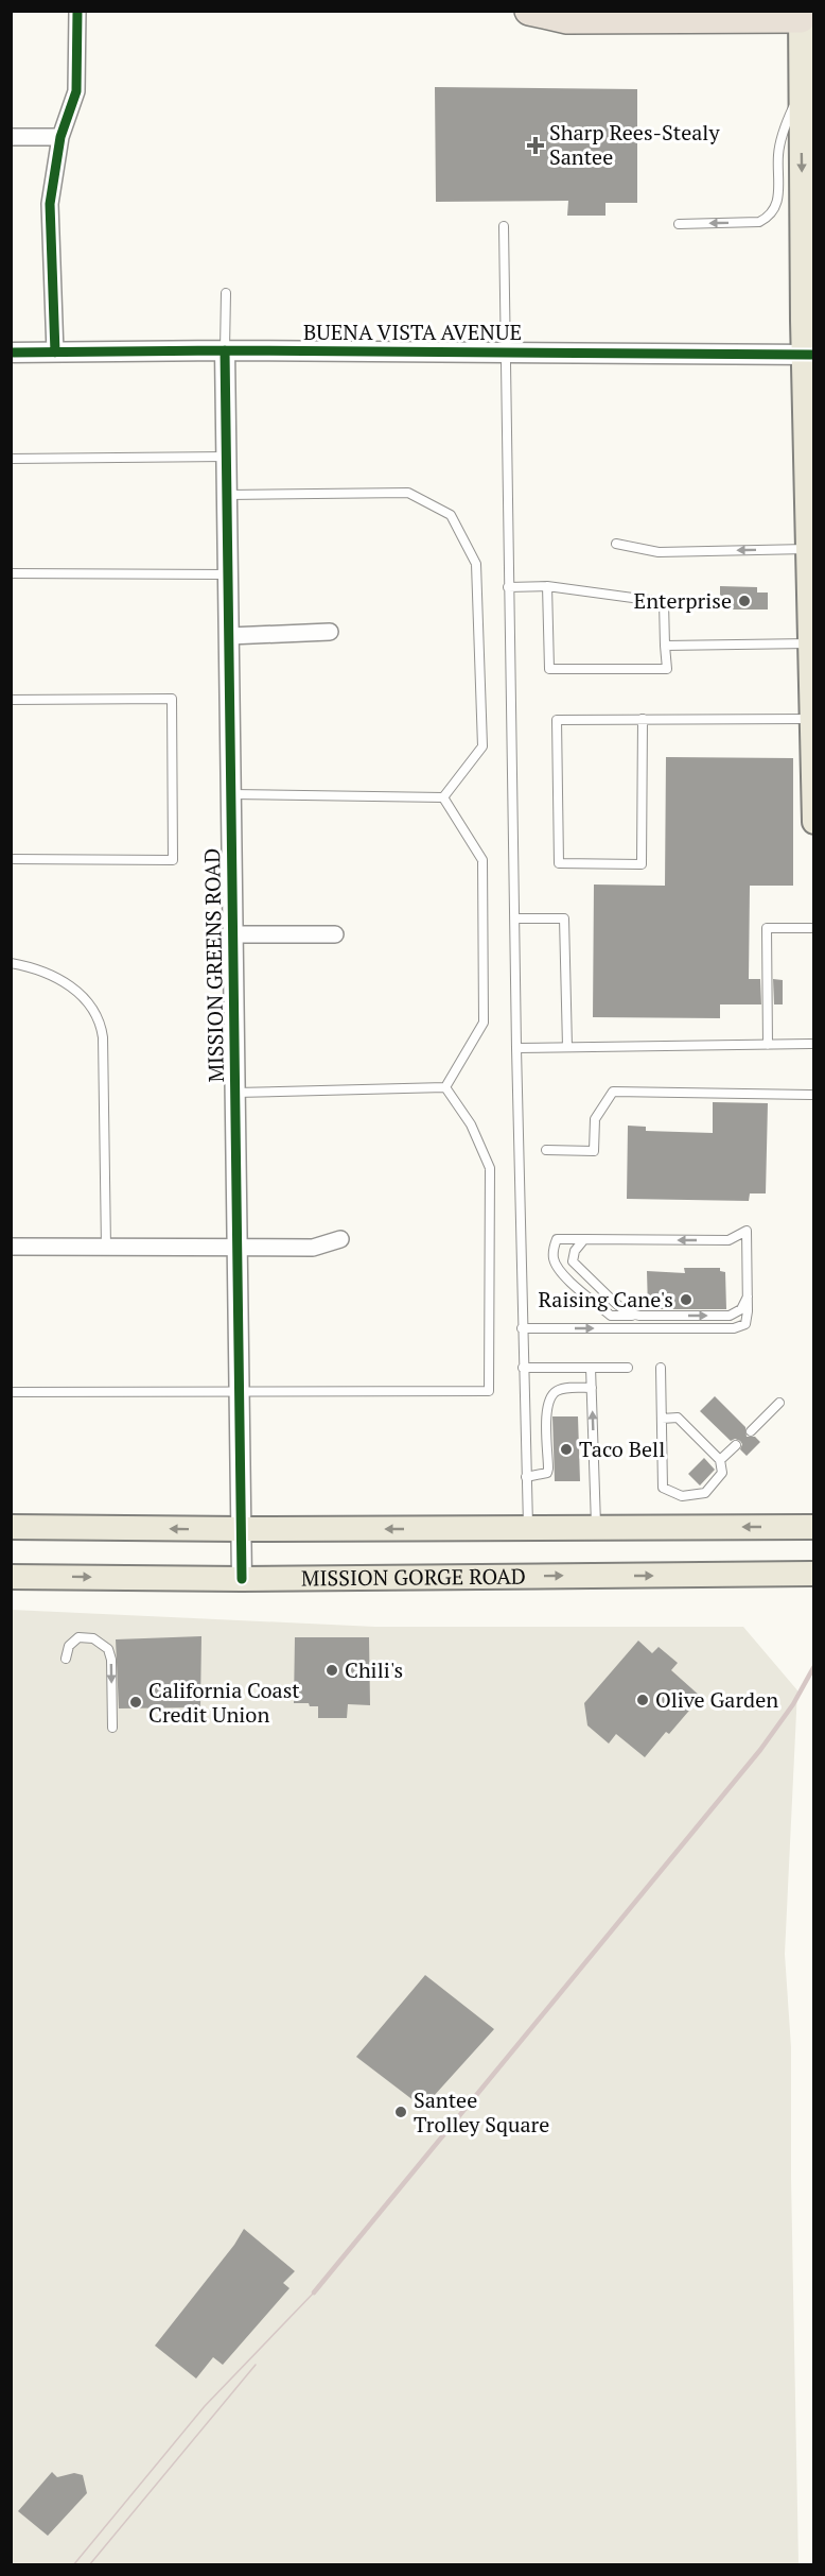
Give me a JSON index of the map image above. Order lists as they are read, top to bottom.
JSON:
{
  "streets": {
    "main road": ["MISSION GORGE ROAD"],
    "street": ["BUENA VISTA AVENUE", "MISSION GREENS ROAD"]
  },
  "crossings": [
    ["BUENA VISTA AVENUE", "MISSION GREENS ROAD"],
    ["MISSION GREENS ROAD", "MISSION GORGE ROAD"]
  ],
  "places": {
    "health": ["Sharp Rees-Stealy Santee"],
    "other": [
      "Enterprise",
      "Raising Cane's",
      "Taco Bell",
      "Chili's",
      "Olive Garden",
      "California Coast Credit Union",
      "Santee Trolley Square"
    ]
  }
}
